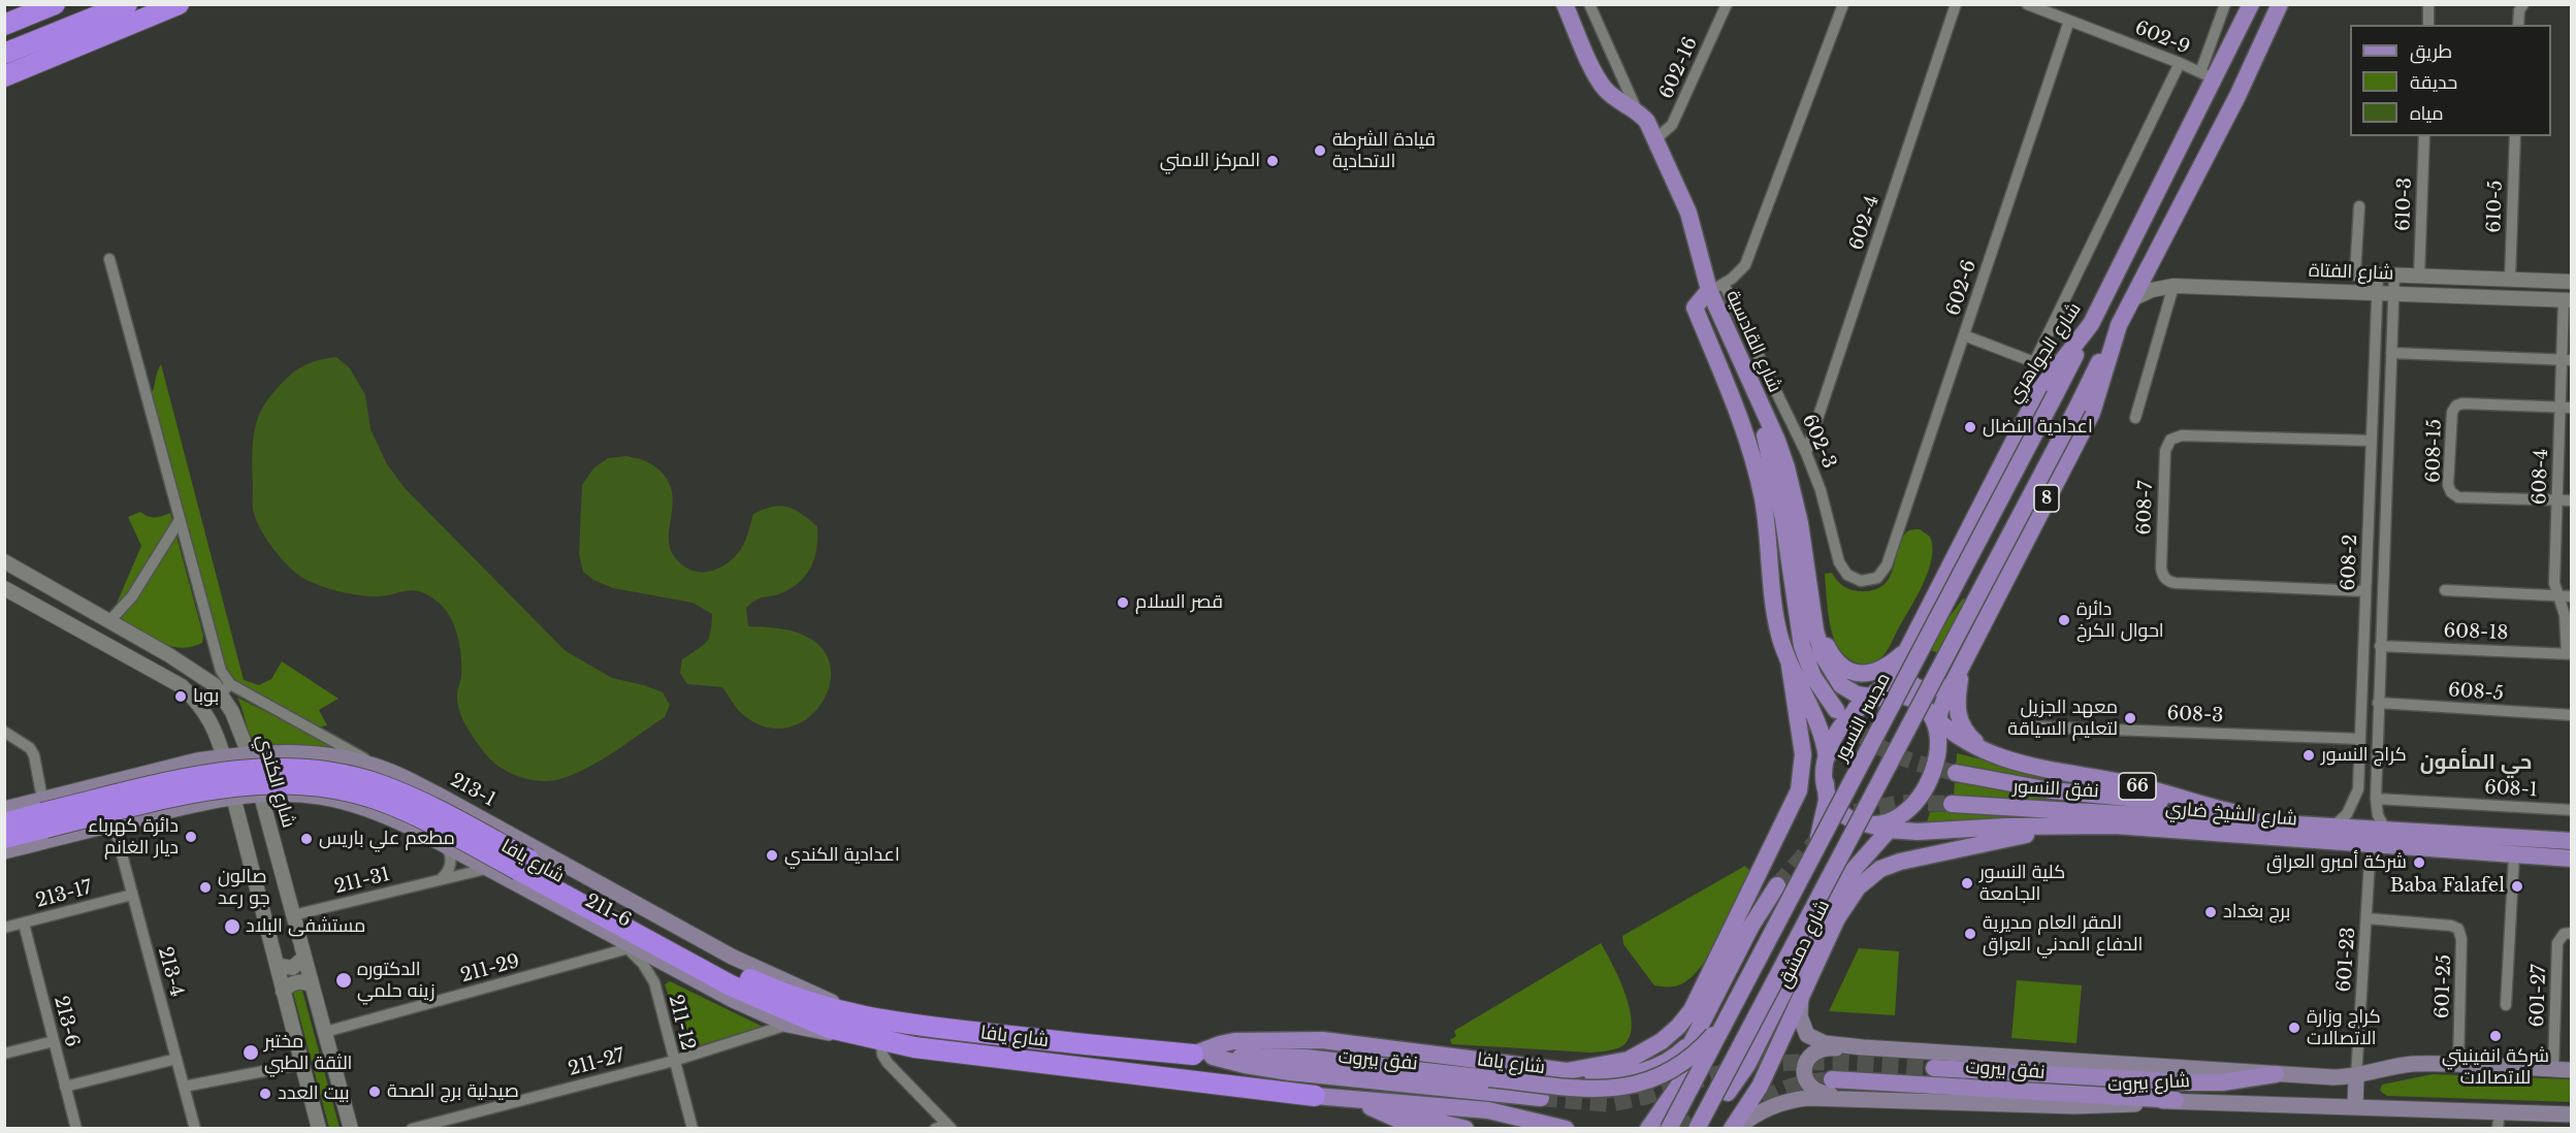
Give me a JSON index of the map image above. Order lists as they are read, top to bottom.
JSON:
{
  "streets": {
    "highway": ["شارع يافا"],
    "main road": [
      "شارع القادسية",
      "شارع الجواهري",
      "8",
      "مجسر النسور",
      "66",
      "نفق النسور",
      "213-1",
      "شارع الشيخ ضاري",
      "211-6",
      "شارع دمشق",
      "نفق بيروت",
      "شارع بيروت"
    ],
    "street": [
      "602-9",
      "602-16",
      "610-3",
      "610-5",
      "602-4",
      "شارع الفتاة",
      "602-6",
      "602-3",
      "608-15",
      "608-4",
      "608-7",
      "608-2",
      "608-18",
      "608-5",
      "608-3",
      "شارع الكندي",
      "608-1",
      "211-31",
      "213-17",
      "601-23",
      "211-29",
      "213-4",
      "601-25",
      "601-27",
      "213-6",
      "211-12",
      "211-27"
    ]
  },
  "crossings": [
    ["602-9", "602-6"],
    ["602-9", "شارع الجواهري"],
    ["602-16", "شارع القادسية"],
    ["610-3", "شارع الفتاة"],
    ["610-5", "شارع الفتاة"],
    ["602-4", "602-3"],
    ["شارع الفتاة", "608-4"],
    ["شارع الفتاة", "8"],
    ["شارع الفتاة", "608-2"],
    ["602-6", "602-3"],
    ["شارع القادسية", "شارع الجواهري"],
    ["شارع القادسية", "602-3"],
    ["شارع القادسية", "8"],
    ["شارع القادسية", "شارع الشيخ ضاري"],
    ["شارع الجواهري", "8"],
    ["شارع الجواهري", "مجسر النسور"],
    ["شارع الجواهري", "شارع الشيخ ضاري"],
    ["608-15", "608-4"],
    ["608-4", "608-18"],
    ["8", "شارع الشيخ ضاري"],
    ["608-7", "608-2"],
    ["608-2", "608-18"],
    ["608-2", "608-5"],
    ["608-2", "608-3"],
    ["608-2", "608-1"],
    ["608-2", "شارع الشيخ ضاري"],
    ["شارع الكندي", "213-1"],
    ["شارع الكندي", "211-31"],
    ["شارع الكندي", "211-6"],
    ["شارع الكندي", "211-29"],
    ["نفق النسور", "شارع الشيخ ضاري"],
    ["213-1", "شارع يافا"],
    ["شارع الشيخ ضاري", "شارع دمشق"],
    ["شارع الشيخ ضاري", "601-23"],
    ["شارع يافا", "211-6"],
    ["شارع يافا", "نفق بيروت"],
    ["211-31", "211-6"],
    ["213-17", "213-4"],
    ["213-17", "213-6"],
    ["211-6", "211-12"],
    ["211-6", "211-27"],
    ["شارع دمشق", "شارع بيروت"],
    ["601-23", "601-25"],
    ["601-23", "شارع بيروت"],
    ["211-29", "211-12"],
    ["601-25", "شارع بيروت"],
    ["601-27", "شارع بيروت"],
    ["211-12", "211-27"],
    ["نفق بيروت", "شارع بيروت"]
  ],
  "districts": ["حي المأمون"],
  "places": [
    "قيادة الشرطة الاتحادية",
    "المركز الامني",
    "اعدادية النضال",
    "قصر السلام",
    "دائرة احوال الكرخ",
    "بوبا",
    "معهد الجزيل لتعليم السياقة",
    "كراج النسور",
    "دائرة كهرباء ديار الغانم",
    "مطعم علي باريس",
    "اعدادية الكندي",
    "شركة أمبرو العراق",
    "كلية النسور الجامعة",
    "Baba Falafel",
    "صالون جو رعد",
    "برج بغداد",
    "مستشفى البلاد",
    "المقر العام مديرية الدفاع المدني العراق",
    "الدكتوره زينه حلمي",
    "كراج وزارة الاتصالات",
    "شركة انفينيتي للاتصالات",
    "مختبر الثقة الطبي",
    "صيدلية برج الصحة",
    "بيت العدد"
  ],
  "legend": ["طريق", "حديقة", "مياه"]
}
